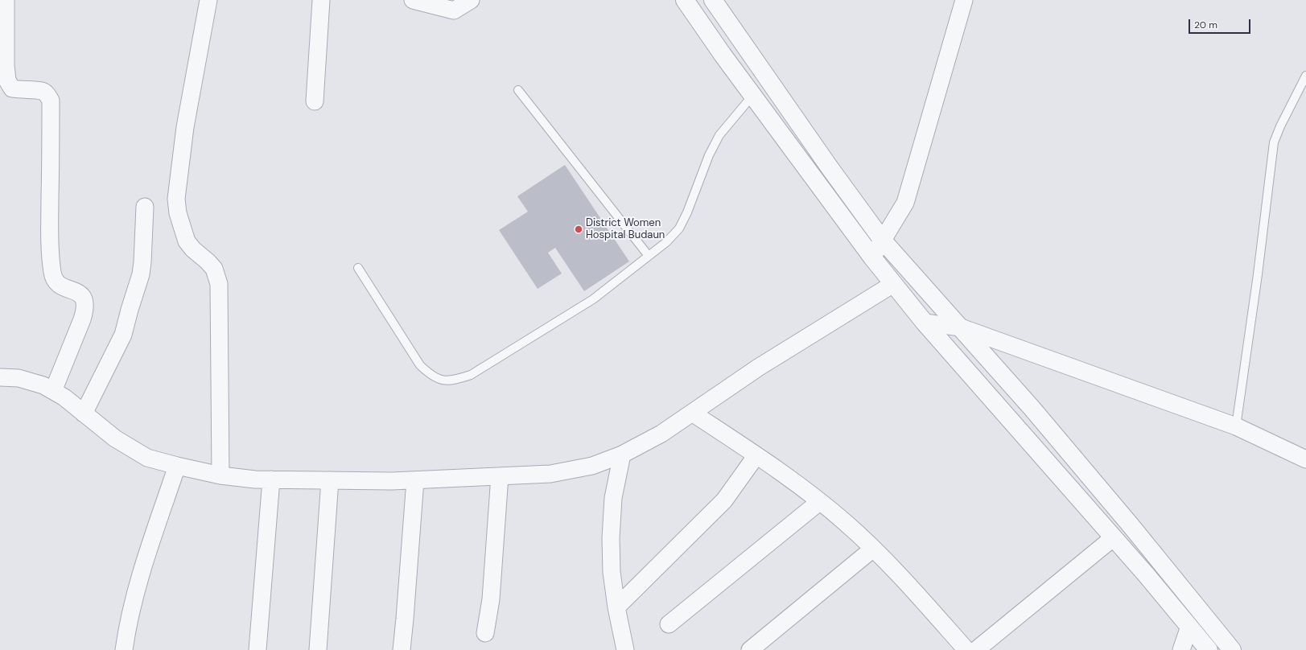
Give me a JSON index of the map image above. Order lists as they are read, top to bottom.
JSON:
{
  "places": ["District Women Hospital Budaun"],
  "scale_bar": "20 m"
}
